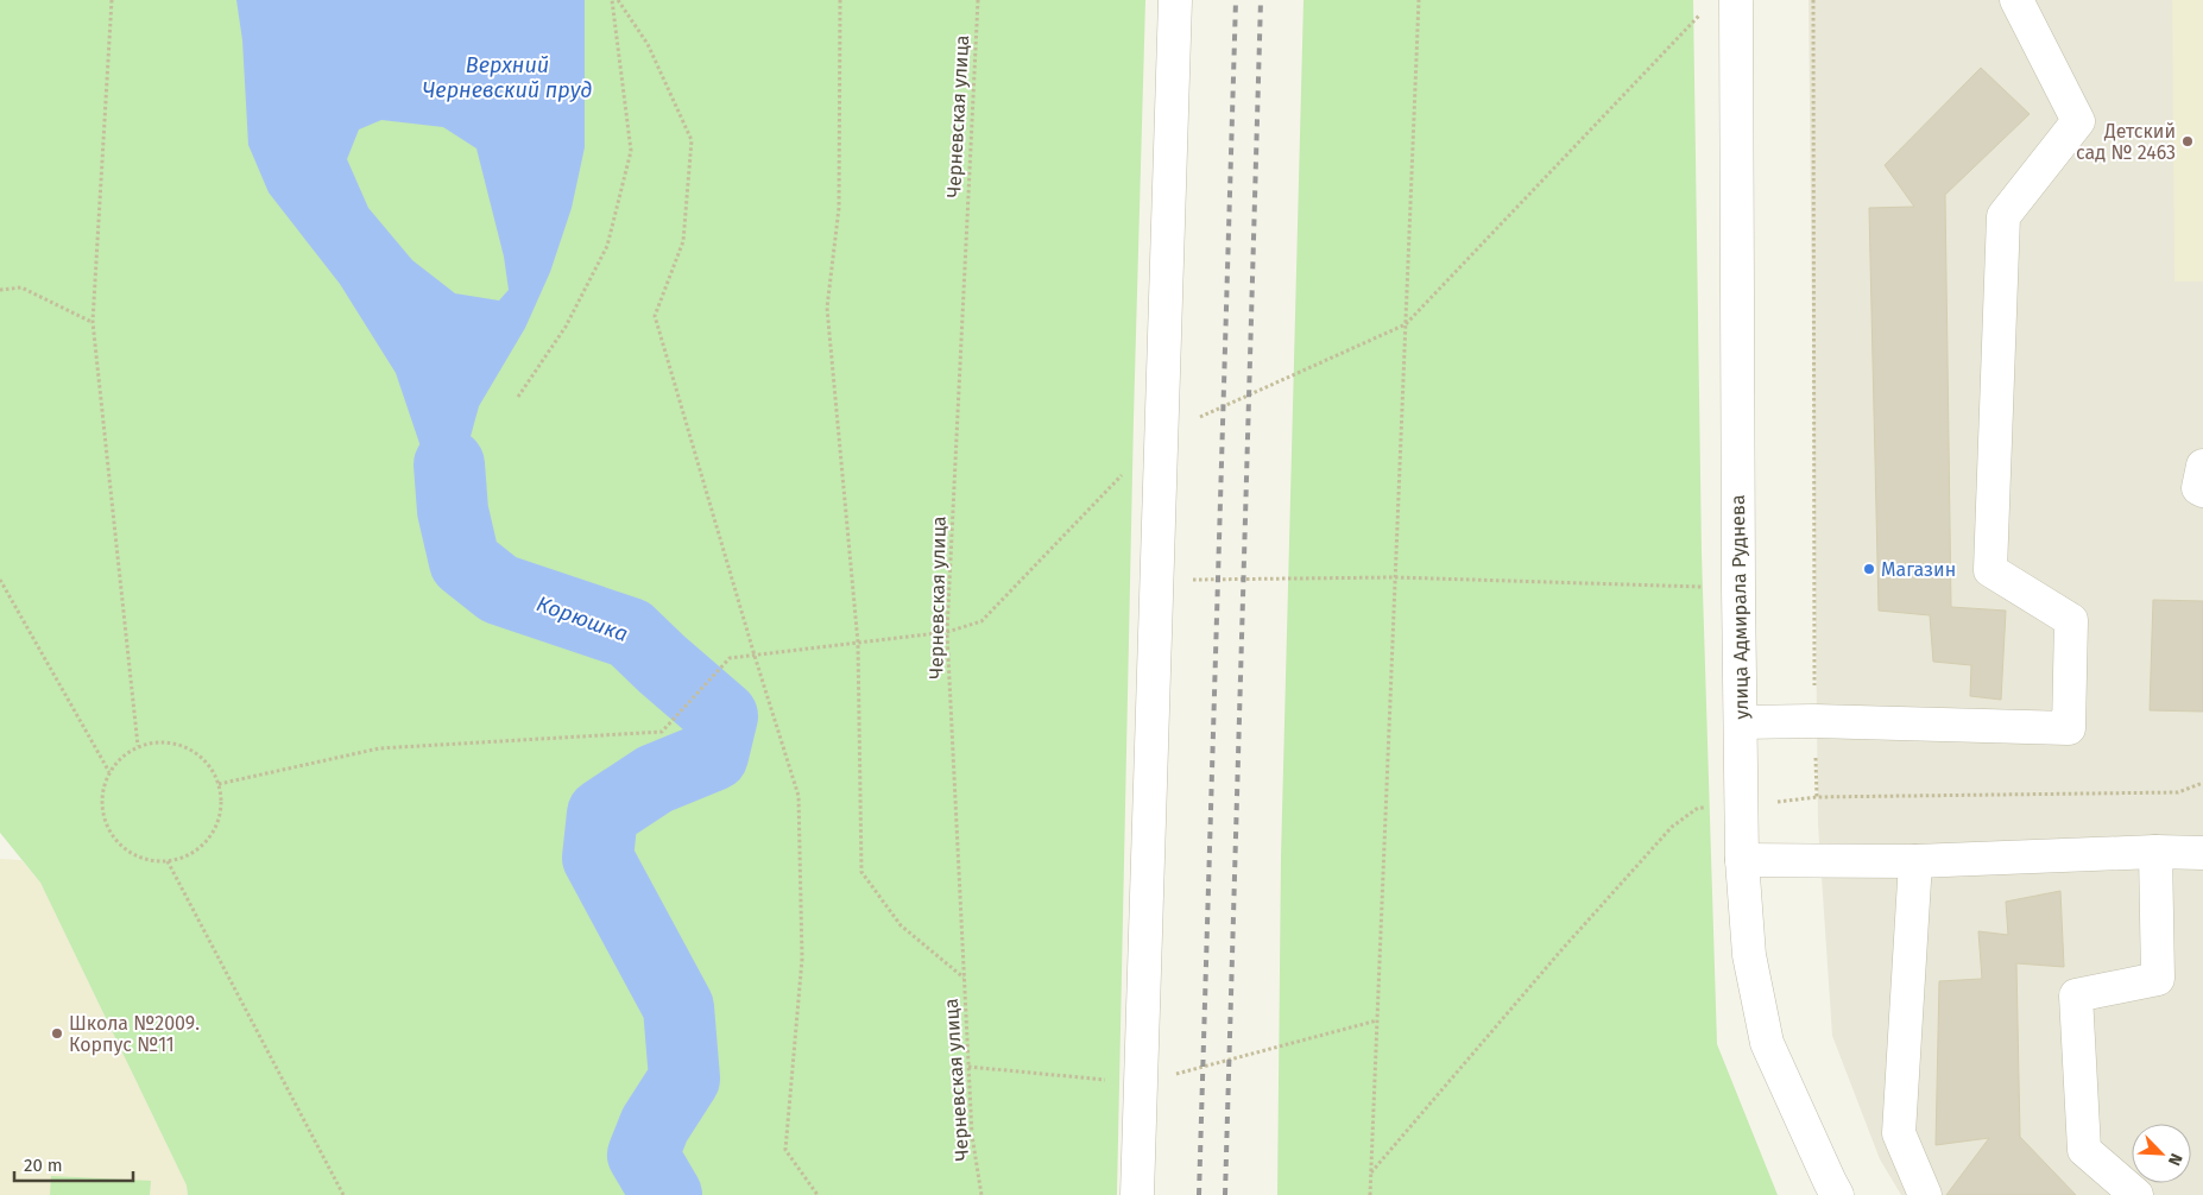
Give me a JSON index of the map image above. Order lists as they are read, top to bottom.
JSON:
{
  "streets": {
    "street": ["улица Адмирала Руднева"],
    "path": ["Черневская улица"]
  },
  "water": ["Верхний Черневский пруд", "Корюшка"],
  "places": ["Детский сад № 2463", "Магазин", "Школа №2009. Корпус №11"],
  "scale_bar": "20 m",
  "north": "bottom right"
}
